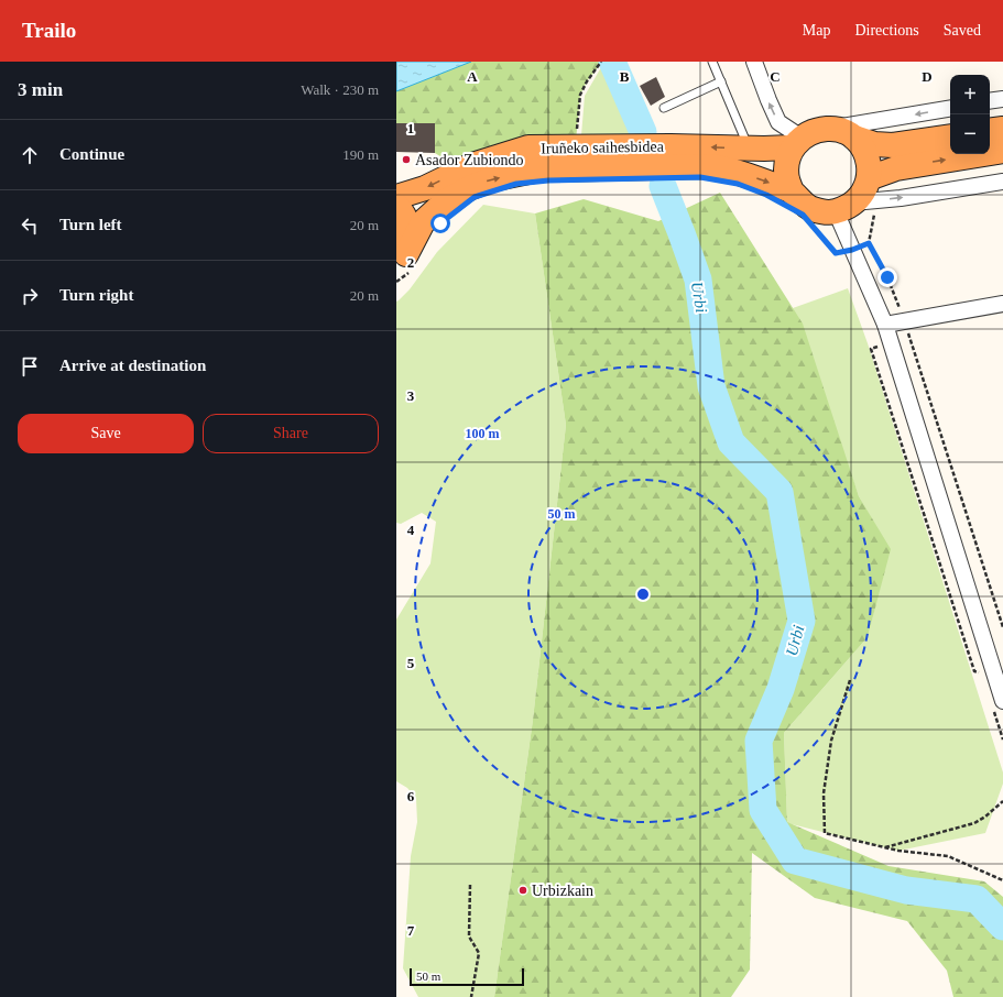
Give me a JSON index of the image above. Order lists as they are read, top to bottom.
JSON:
{
  "streets": {
    "highway": ["Iruñeko saihesbidea"]
  },
  "water": ["Urbi"],
  "places": ["Asador Zubiondo", "Urbizkain"],
  "scale_bar": "50 m",
  "page": {
    "header": "Trailo",
    "nav": ["Map", "Directions", "Saved"],
    "heading": ["3 min", "Walk · 230 m"],
    "map_buttons": ["+", "−"],
    "list": [
      ["Continue", "190 m"],
      ["Turn left", "20 m"],
      ["Turn right", "20 m"],
      "Arrive at destination"
    ],
    "buttons": ["Save", "Share"],
    "scale": "50 m"
  },
  "grid": {
    "columns": [
      "A",
      "B",
      "C",
      "D"
    ],
    "rows": [
      "1",
      "2",
      "3",
      "4",
      "5",
      "6",
      "7"
    ]
  },
  "rings": ["100 m", "50 m"]
}
